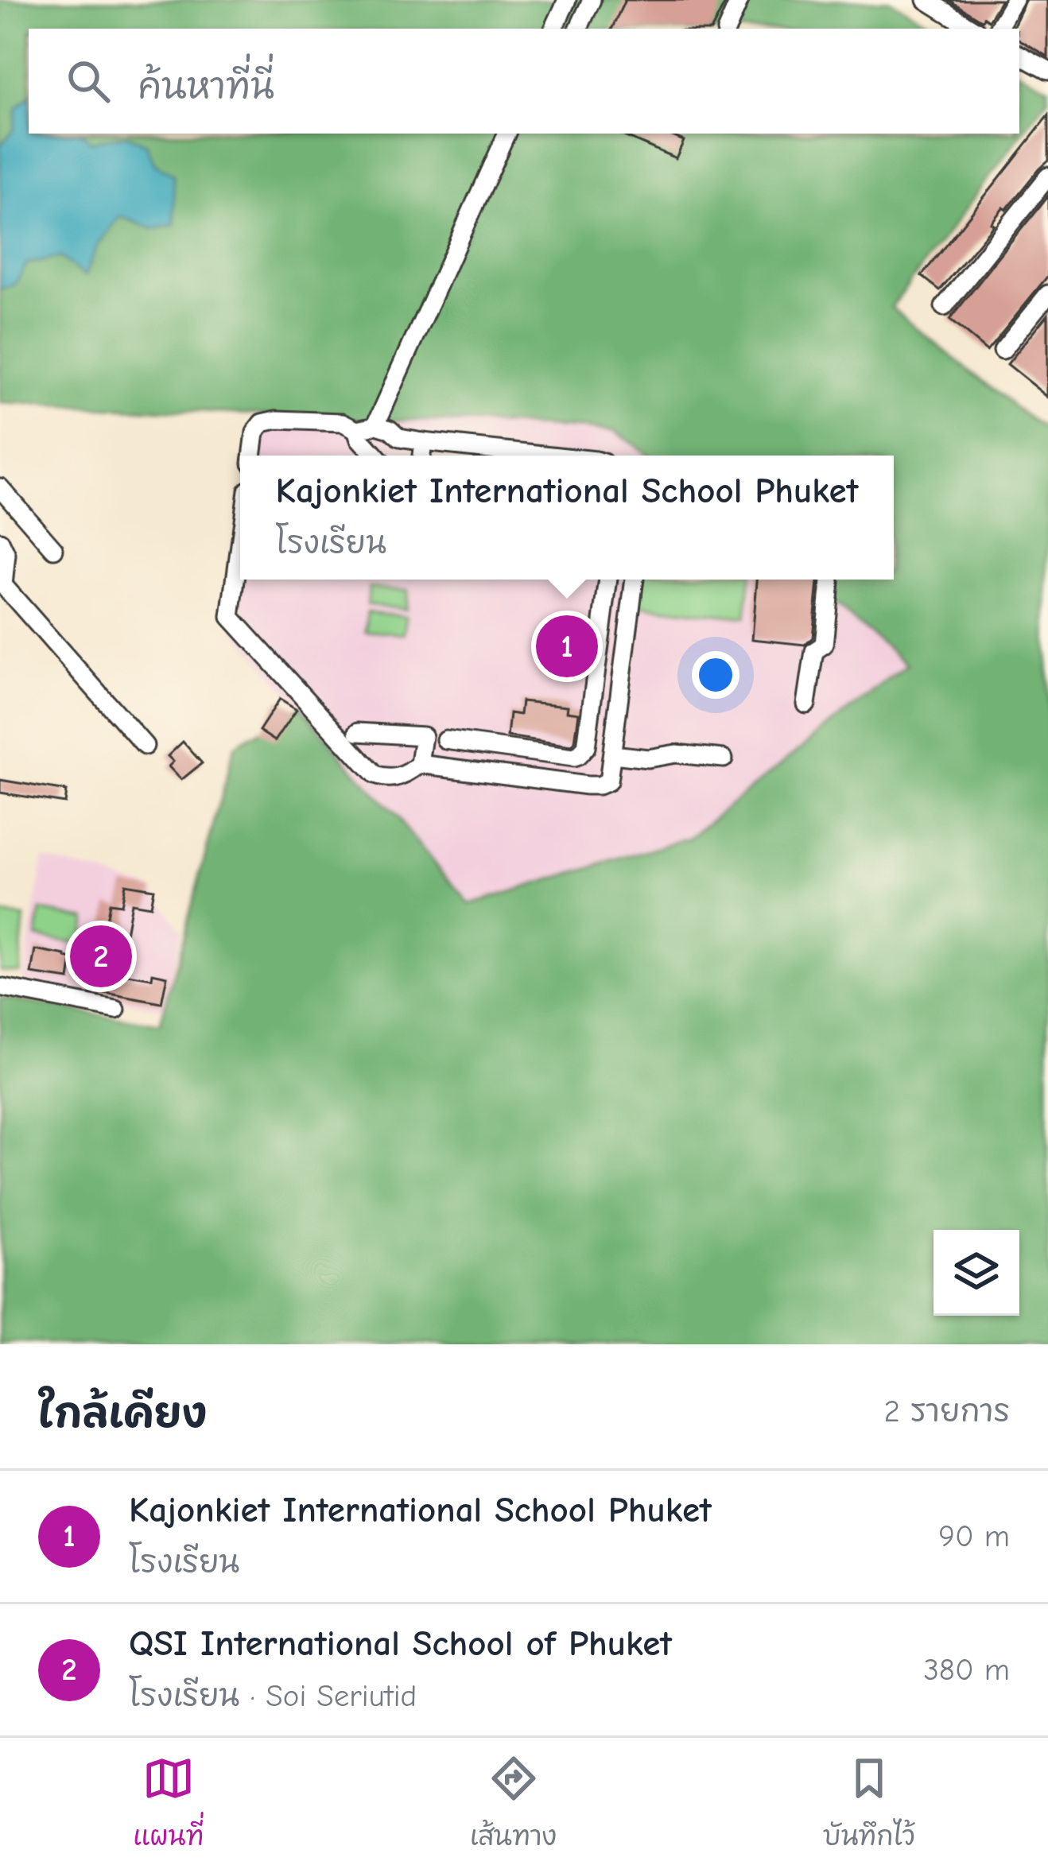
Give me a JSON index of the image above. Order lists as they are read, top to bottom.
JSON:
{
  "page": {
    "search": "ค้นหาที่นี่",
    "popup": ["Kajonkiet International School Phuket", "โรงเรียน"],
    "pins": ["1", "2"],
    "heading": ["ใกล้เคียง", "2 รายการ"],
    "list": [
      {
        "mark": "1",
        "name": "Kajonkiet International School Phuket",
        "note": "โรงเรียน",
        "value": "90 m"
      },
      {
        "mark": "2",
        "name": "QSI International School of Phuket",
        "note": "โรงเรียน · Soi Seriutid",
        "value": "380 m"
      }
    ],
    "nav": ["แผนที่", "เส้นทาง", "บันทึกไว้"]
  }
}
